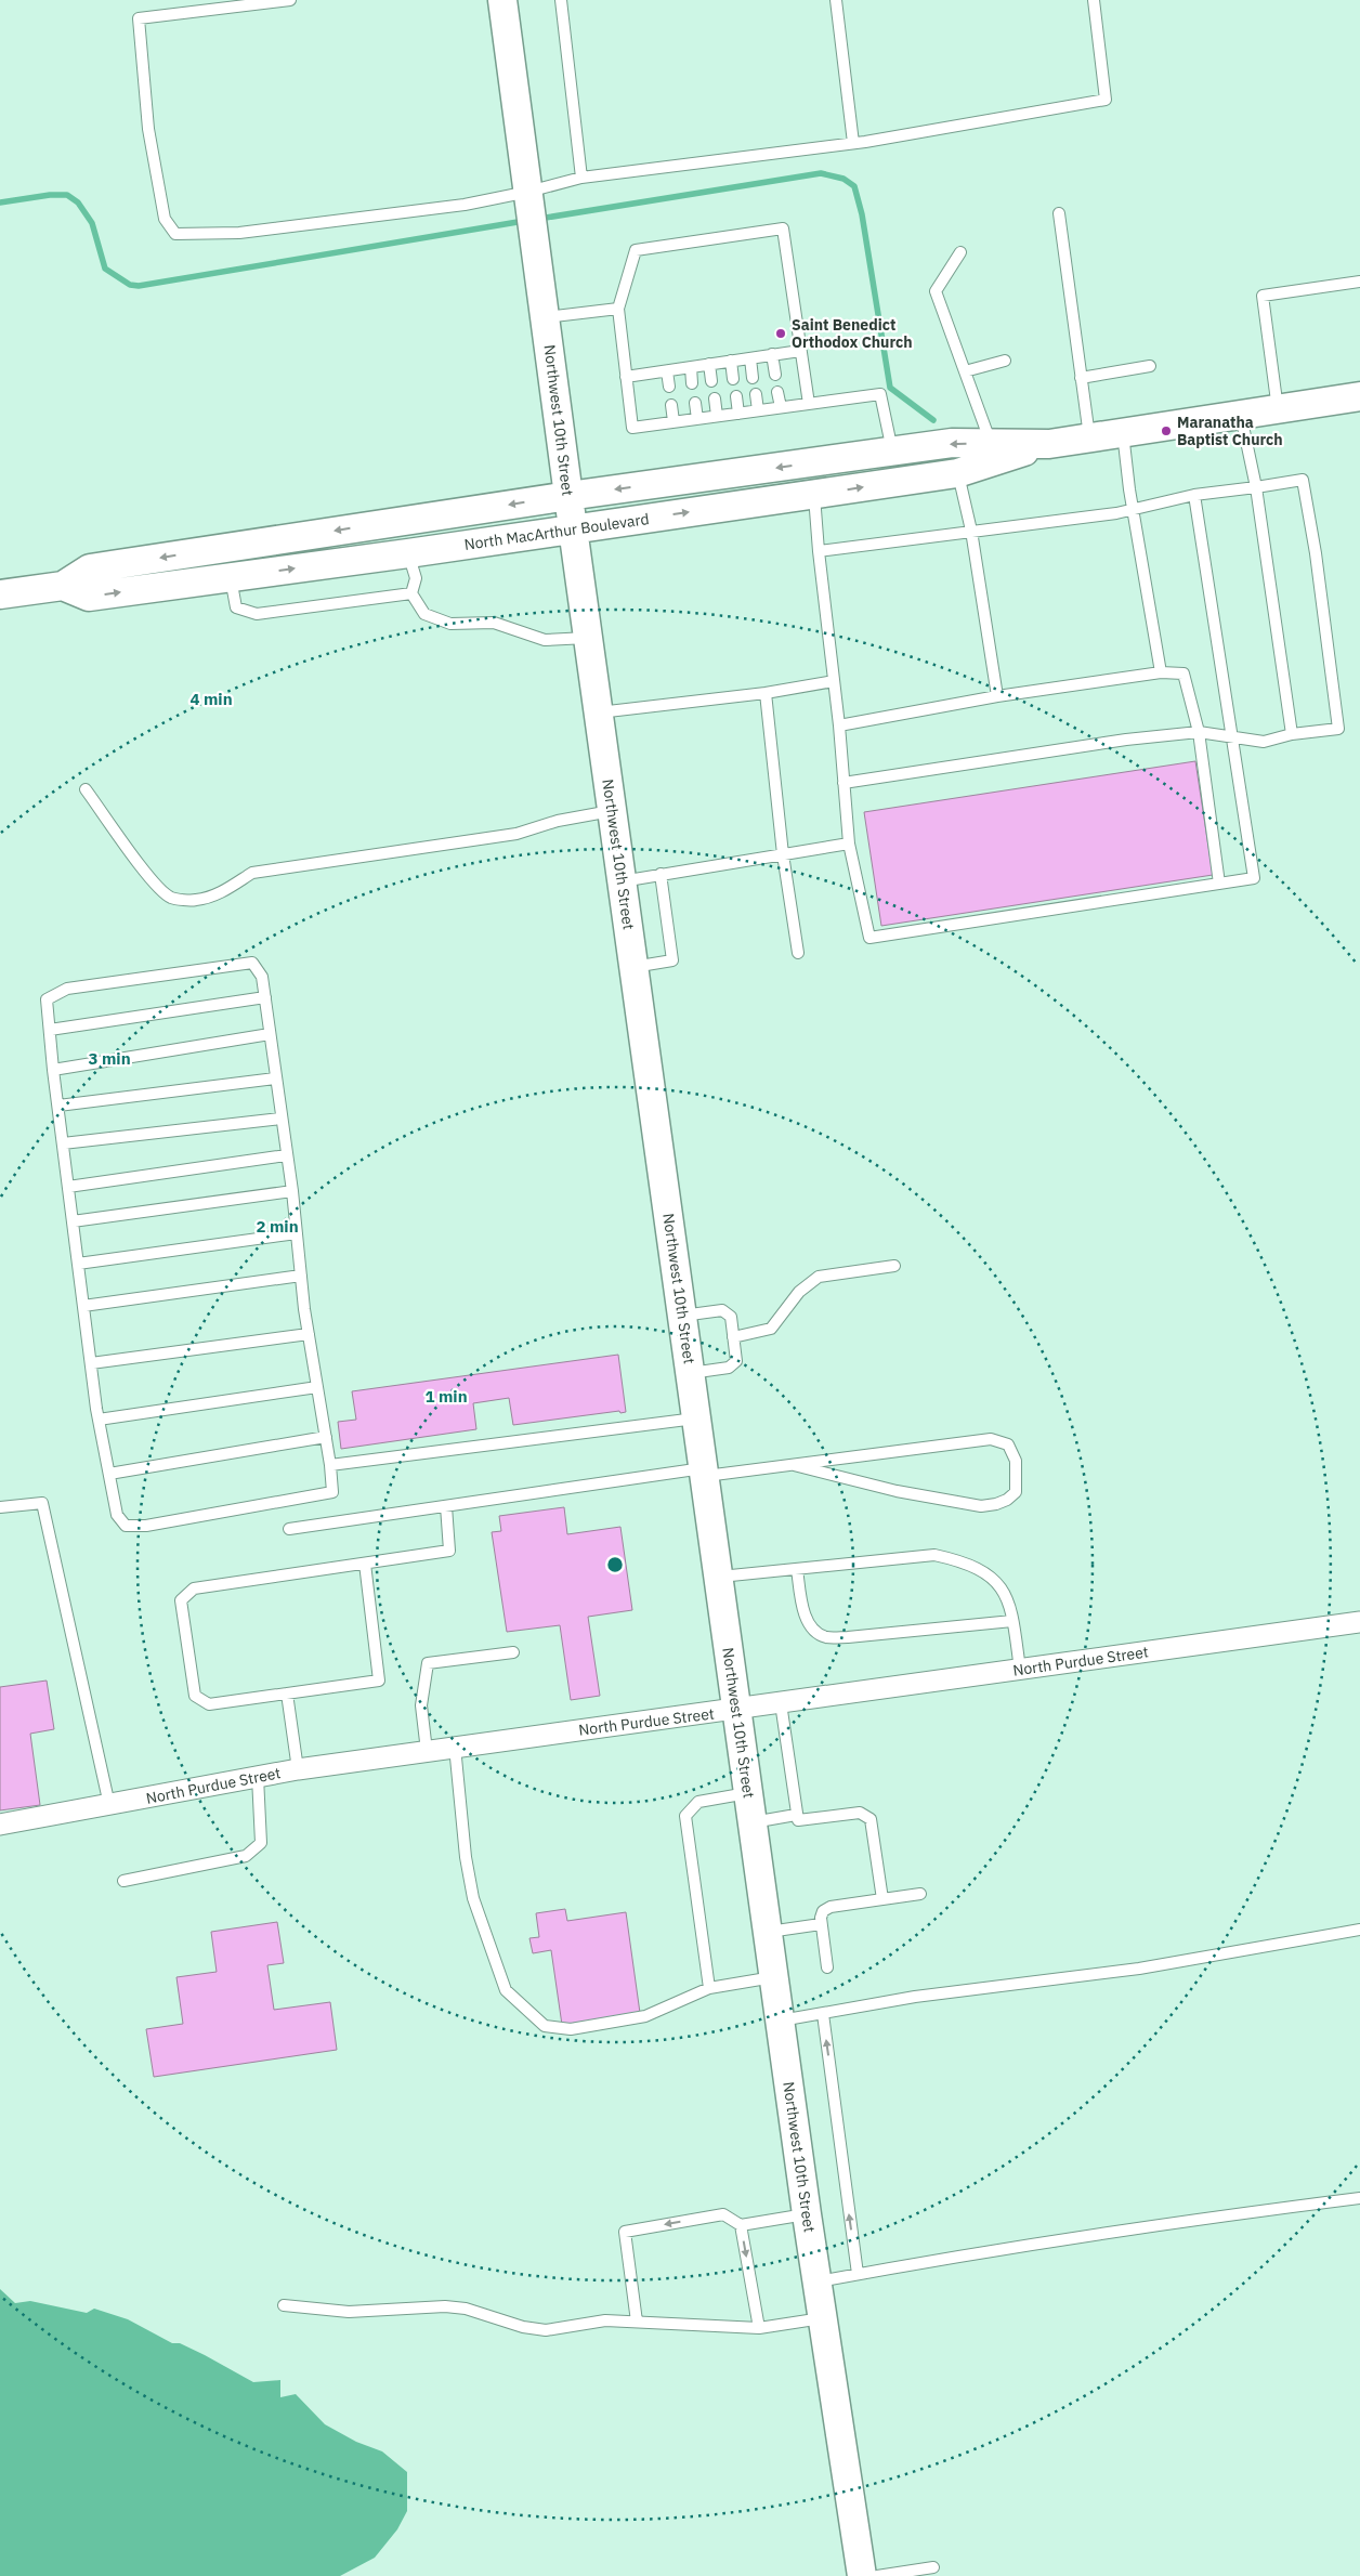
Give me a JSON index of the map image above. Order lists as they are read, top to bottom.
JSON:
{
  "streets": {
    "main road": ["Northwest 10th Street", "North MacArthur Boulevard"],
    "street": ["North Purdue Street"]
  },
  "crossings": [
    ["Northwest 10th Street", "North MacArthur Boulevard"],
    ["Northwest 10th Street", "North Purdue Street"]
  ],
  "places": ["Saint Benedict Orthodox Church", "Maranatha Baptist Church"],
  "rings": [
    "4 min",
    "3 min",
    "2 min",
    "1 min"
  ]
}
